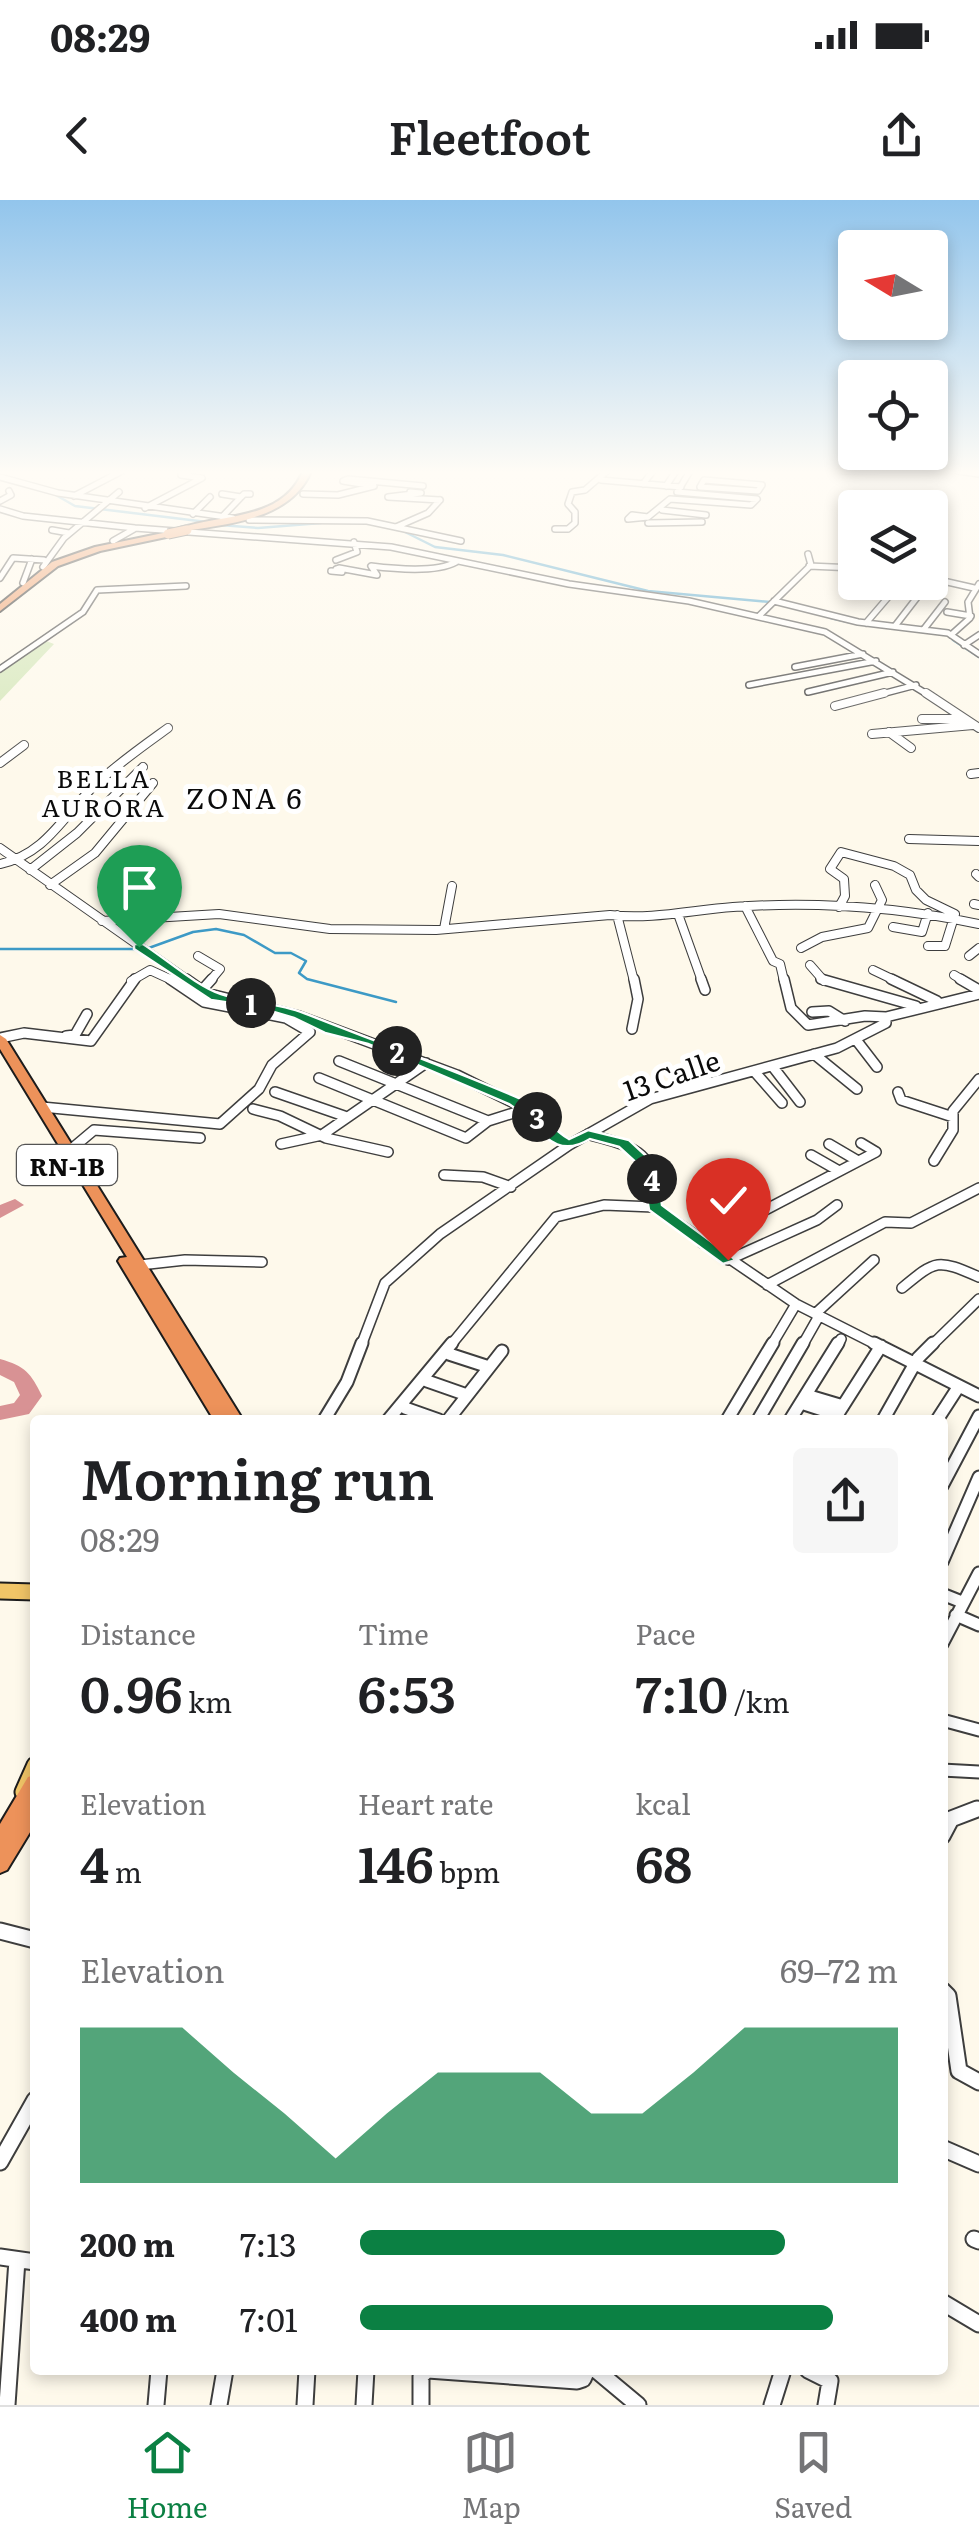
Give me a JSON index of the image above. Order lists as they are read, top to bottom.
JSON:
{
  "streets": {
    "highway": ["RN-1B"],
    "street": ["13 Calle"]
  },
  "districts": ["BELLA AURORA", "ZONA 6"],
  "north": "left",
  "page": {
    "status": "08:29",
    "header": "Fleetfoot",
    "pins": [
      "1",
      "2",
      "3",
      "4"
    ],
    "heading": ["Morning run", "08:29"],
    "stats": [
      ["Distance", "0.96 km"],
      ["Time", "6:53"],
      ["Pace", "7:10 /km"],
      ["Elevation", "4 m"],
      ["Heart rate", "146 bpm"],
      ["kcal", "68"]
    ],
    "chart": ["Elevation", "69–72 m"],
    "list": [
      {
        "name": "200 m",
        "note": "7:13"
      },
      {
        "name": "400 m",
        "note": "7:01"
      }
    ],
    "tabs": ["Home", "Map", "Saved"]
  }
}
